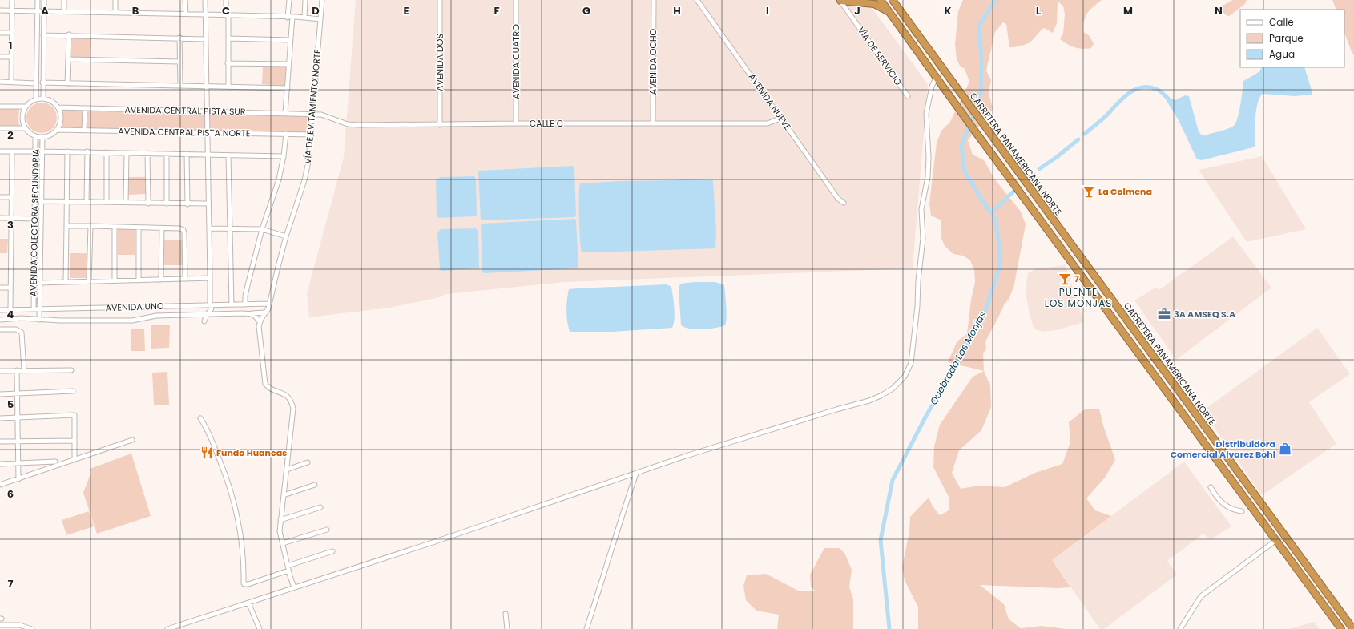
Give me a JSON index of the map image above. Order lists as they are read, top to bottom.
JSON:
{
  "streets": {
    "highway": ["CARRETERA PANAMERICANA NORTE"],
    "street": [
      "VÍA DE SERVICIO",
      "AVENIDA CUATRO",
      "AVENIDA OCHO",
      "AVENIDA DOS",
      "AVENIDA NUEVE",
      "VÍA DE EVITAMIENTO NORTE",
      "AVENIDA CENTRAL PISTA SUR",
      "CALLE C",
      "AVENIDA CENTRAL PISTA NORTE",
      "AVENIDA COLECTORA SECUNDARIA",
      "AVENIDA UNO"
    ]
  },
  "crossings": [
    ["AVENIDA CUATRO", "CALLE C"],
    ["AVENIDA OCHO", "CALLE C"],
    ["AVENIDA DOS", "CALLE C"],
    ["AVENIDA NUEVE", "CALLE C"],
    ["VÍA DE EVITAMIENTO NORTE", "AVENIDA CENTRAL PISTA SUR"],
    ["VÍA DE EVITAMIENTO NORTE", "CALLE C"],
    ["VÍA DE EVITAMIENTO NORTE", "AVENIDA CENTRAL PISTA NORTE"],
    ["VÍA DE EVITAMIENTO NORTE", "AVENIDA UNO"],
    ["AVENIDA CENTRAL PISTA SUR", "CALLE C"],
    ["AVENIDA CENTRAL PISTA SUR", "AVENIDA CENTRAL PISTA NORTE"],
    ["AVENIDA CENTRAL PISTA SUR", "AVENIDA COLECTORA SECUNDARIA"],
    ["AVENIDA CENTRAL PISTA NORTE", "AVENIDA COLECTORA SECUNDARIA"],
    ["AVENIDA COLECTORA SECUNDARIA", "AVENIDA UNO"]
  ],
  "districts": ["PUENTE LOS MONJAS"],
  "water": ["Quebrada Las Monjas"],
  "places": {
    "bar": ["La Colmena", "7"],
    "office": ["3A AMSEQ S.A"],
    "shop": ["Distribuidora Comercial Alvarez Bohl"],
    "restaurant": ["Fundo Huancas"]
  },
  "legend": ["Calle", "Parque", "Agua"],
  "grid": {
    "columns": [
      "A",
      "B",
      "C",
      "D",
      "E",
      "F",
      "G",
      "H",
      "I",
      "J",
      "K",
      "L",
      "M",
      "N"
    ],
    "rows": [
      "1",
      "2",
      "3",
      "4",
      "5",
      "6",
      "7"
    ]
  }
}
